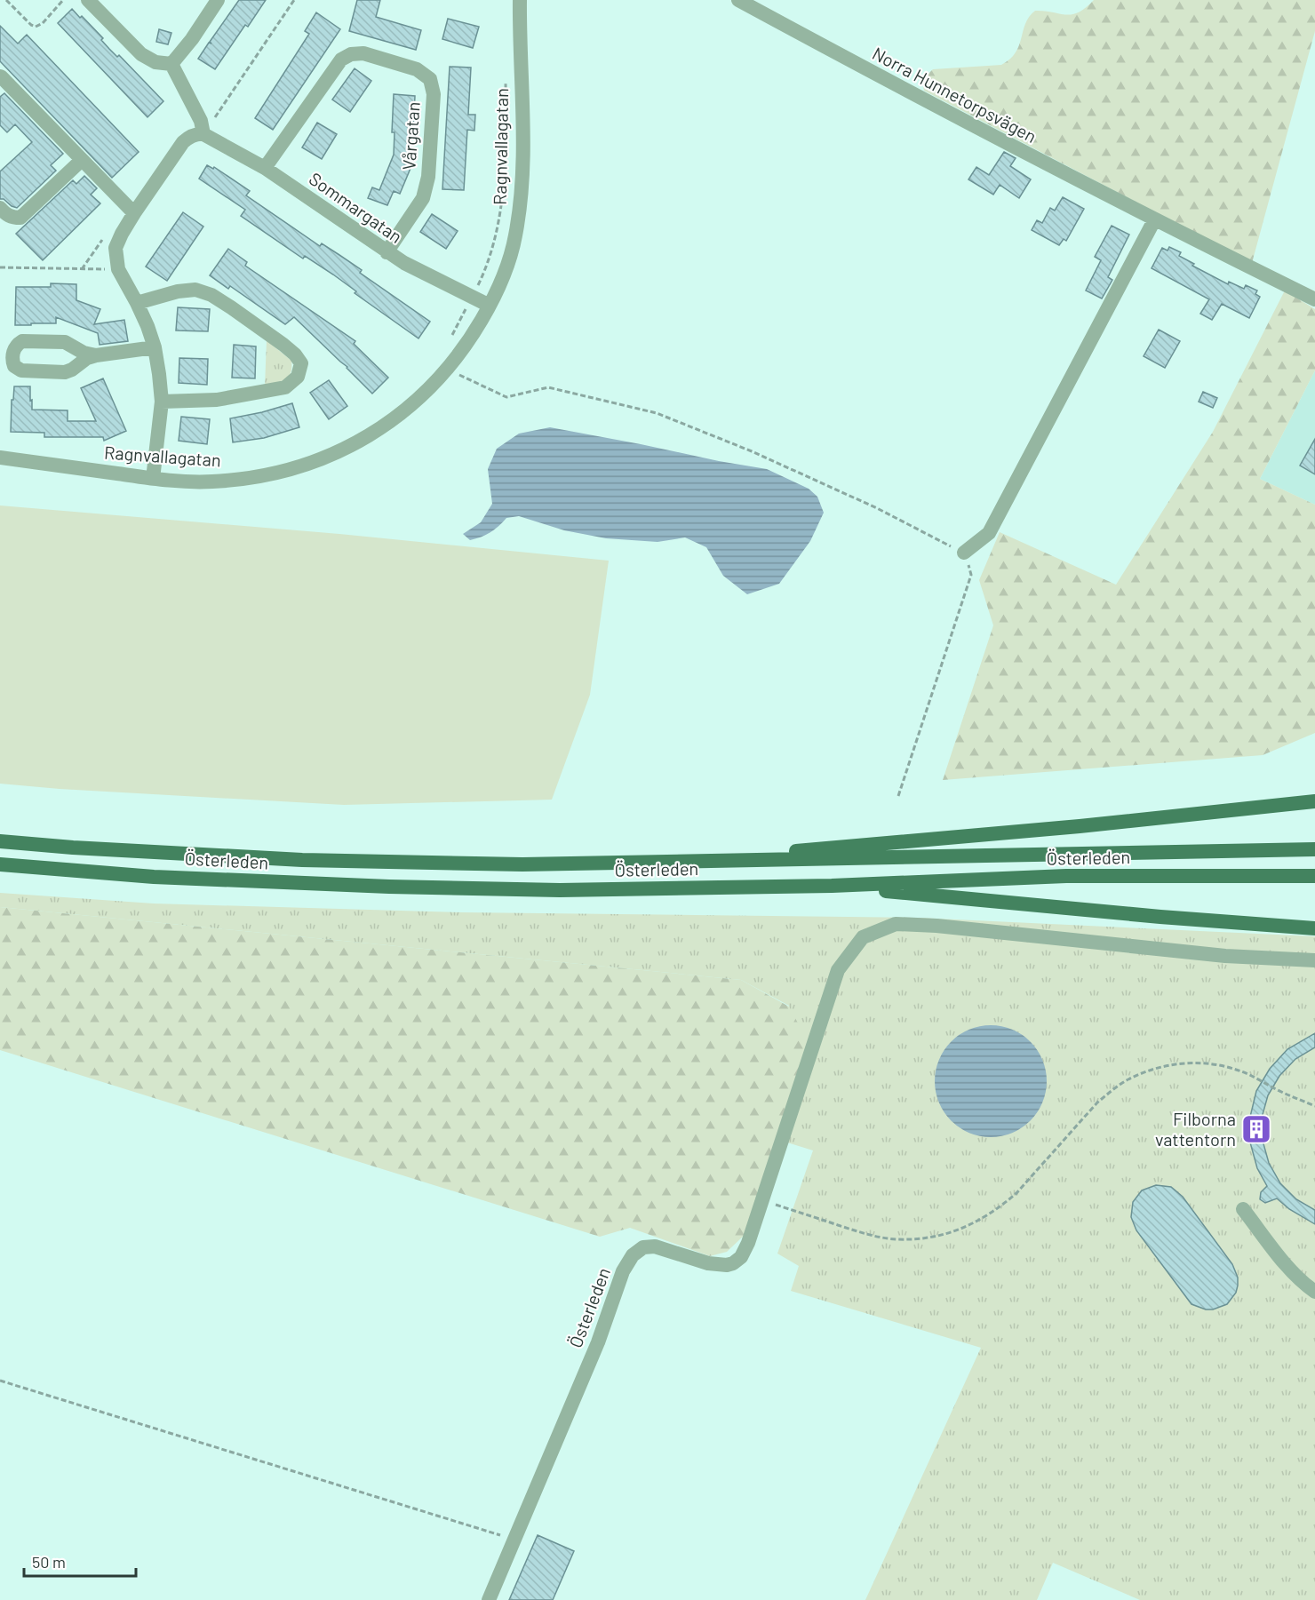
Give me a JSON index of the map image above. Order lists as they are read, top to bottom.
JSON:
{
  "streets": {
    "main road": ["Österleden"],
    "street": [
      "Norra Hunnetorpsvägen",
      "Vårgatan",
      "Ragnvallagatan",
      "Sommargatan"
    ]
  },
  "crossings": [
    ["Vårgatan", "Sommargatan"],
    ["Ragnvallagatan", "Sommargatan"]
  ],
  "places": {
    "building": ["Filborna vattentorn"]
  },
  "scale_bar": "50 m"
}
